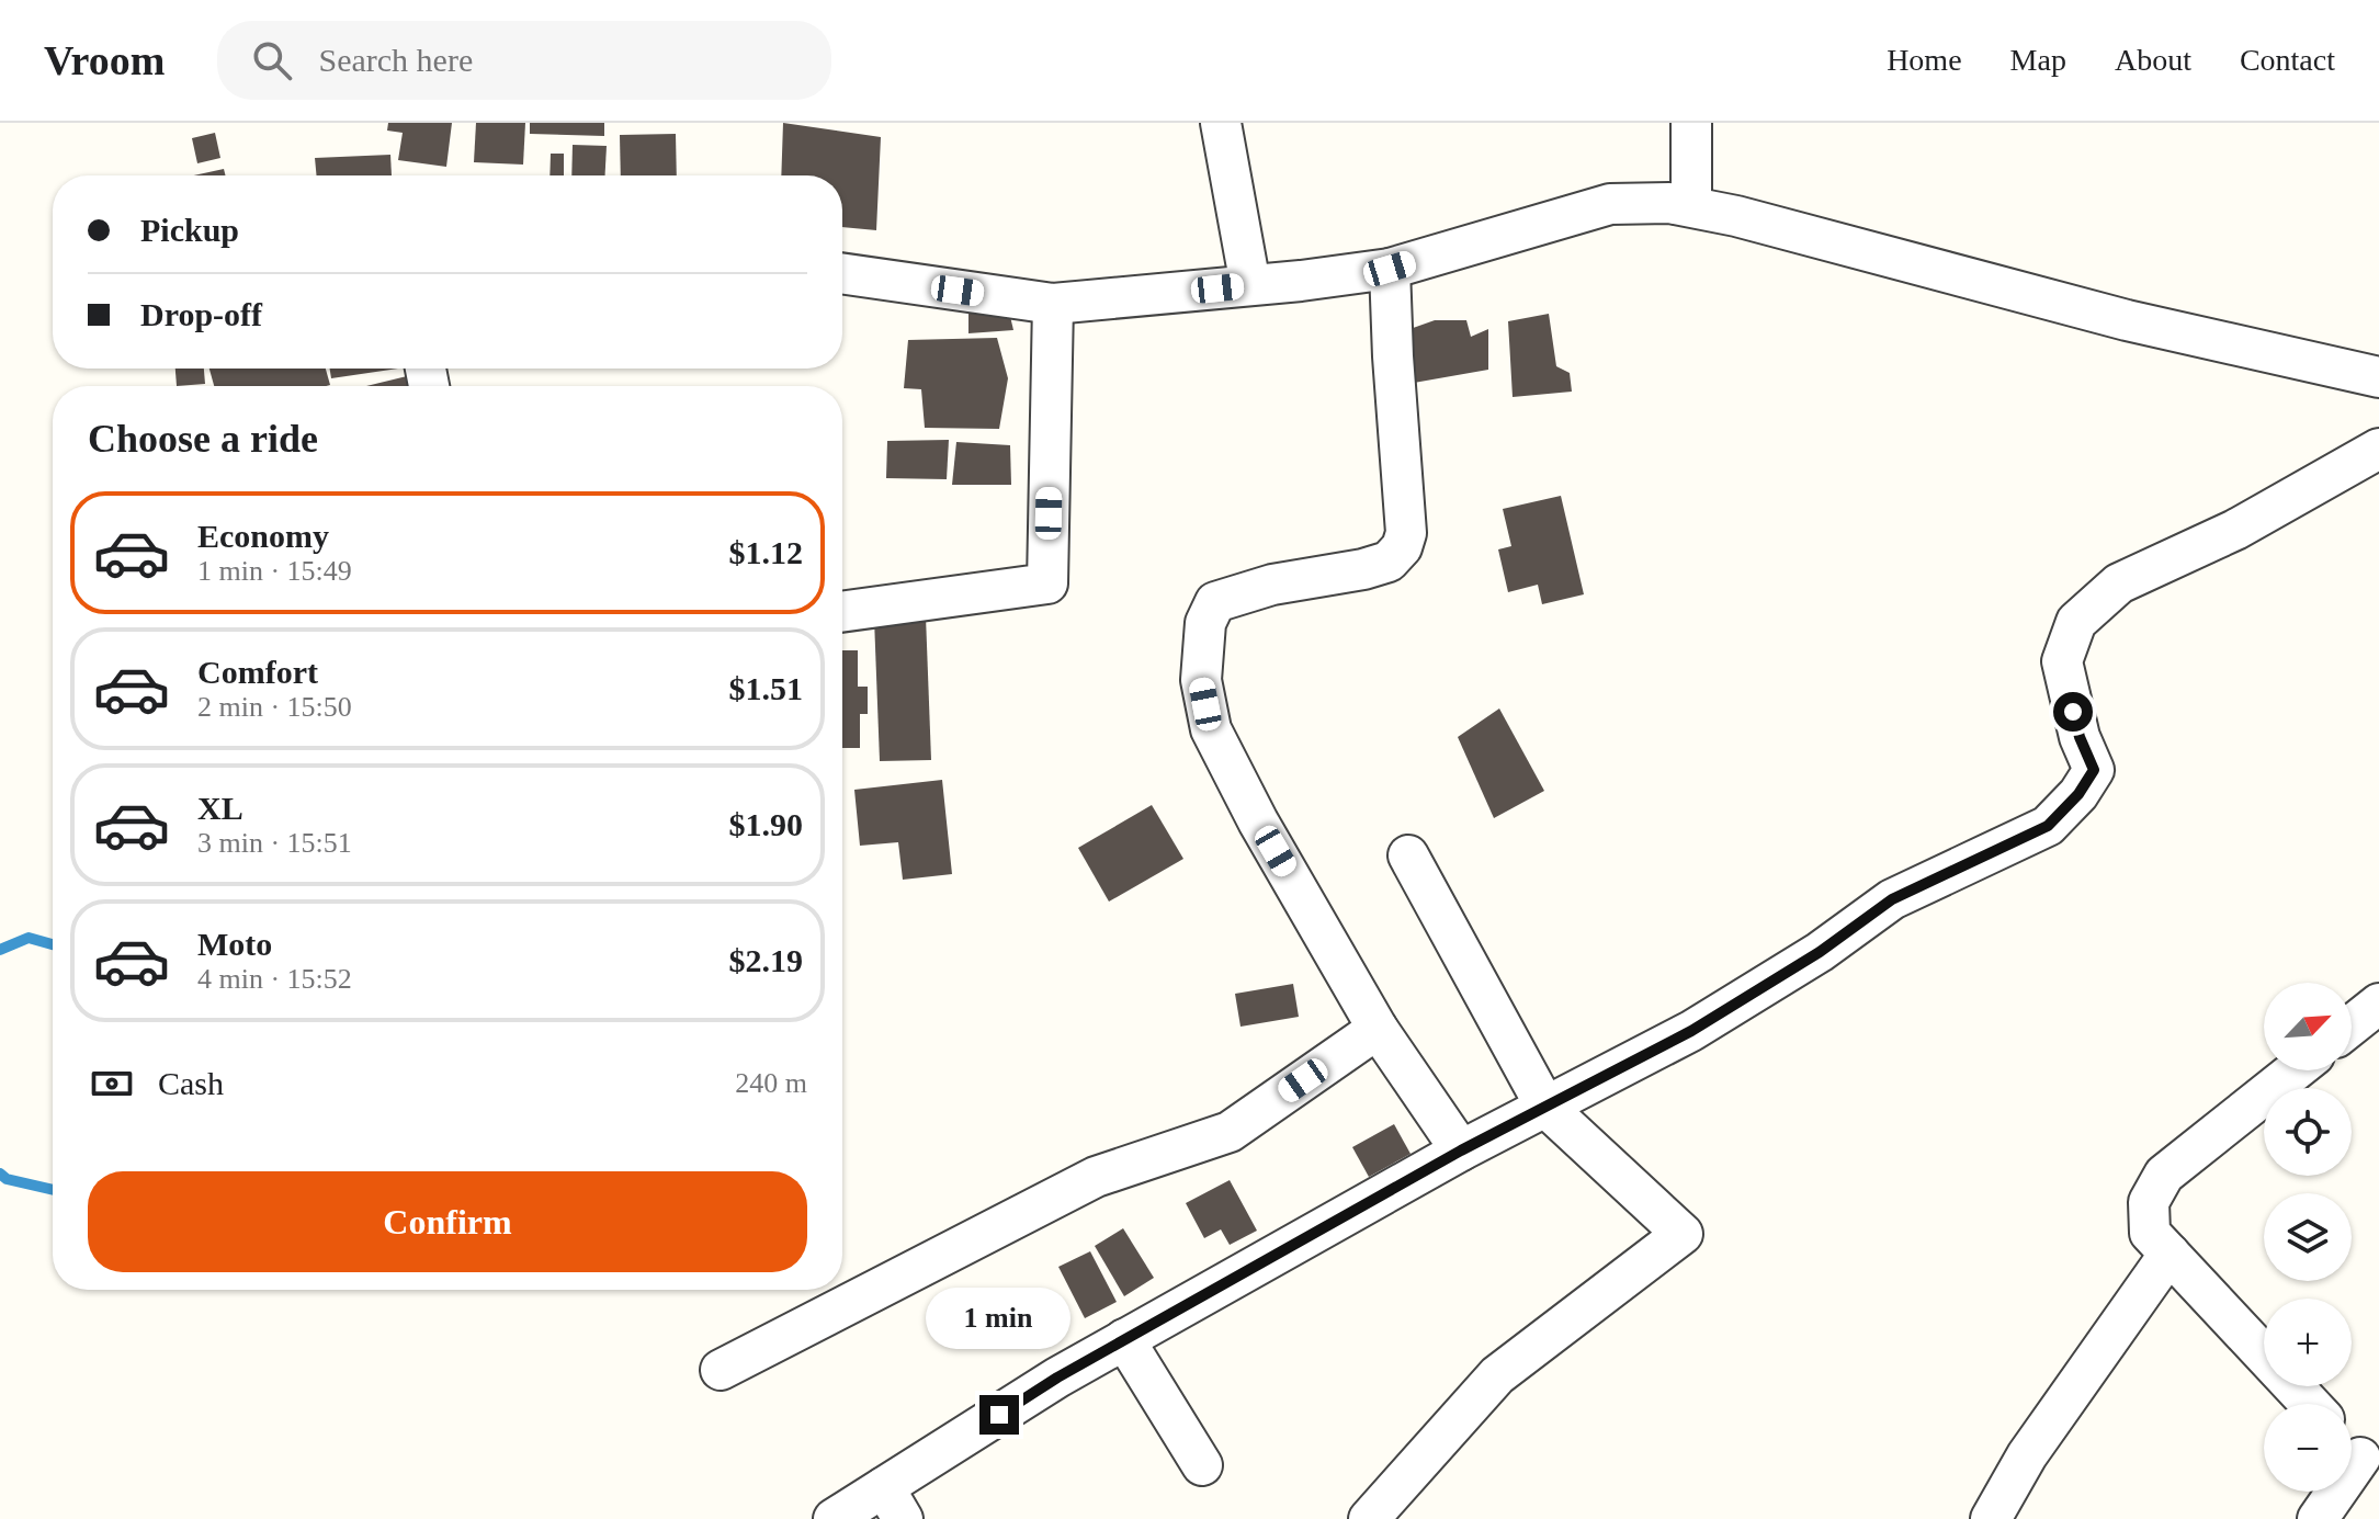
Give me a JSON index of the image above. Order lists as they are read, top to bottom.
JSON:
{
  "north": "top right",
  "page": {
    "header": "Vroom",
    "search": "Search here",
    "nav": [
      "Home",
      "Map",
      "About",
      "Contact"
    ],
    "banner": ["Pickup", "Drop-off"],
    "heading": "Choose a ride",
    "list": [
      {
        "name": "Economy",
        "note": "1 min · 15:49",
        "value": "$1.12"
      },
      {
        "name": "Comfort",
        "note": "2 min · 15:50",
        "value": "$1.51"
      },
      {
        "name": "XL",
        "note": "3 min · 15:51",
        "value": "$1.90"
      },
      {
        "name": "Moto",
        "note": "4 min · 15:52",
        "value": "$2.19"
      }
    ],
    "map_buttons": ["+", "−"],
    "pay": ["Cash", "240 m"],
    "buttons": "Confirm",
    "bubble": "1 min"
  }
}
